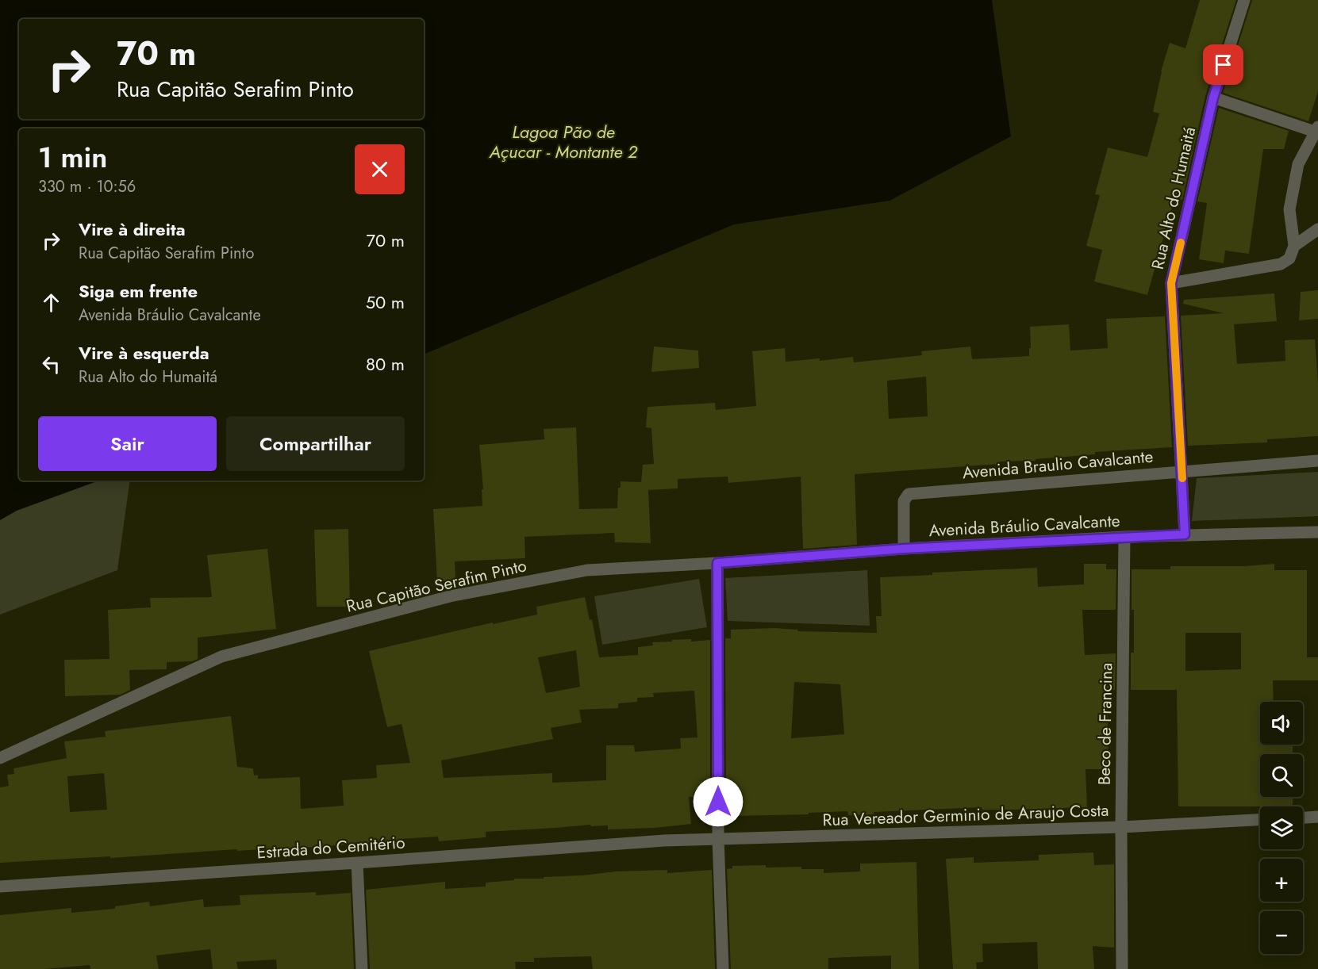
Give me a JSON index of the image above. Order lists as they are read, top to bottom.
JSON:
{
  "streets": {
    "street": [
      "Rua Alto do Humaitá",
      "Avenida Braulio Cavalcante",
      "Avenida Bráulio Cavalcante",
      "Rua Capitão Serafim Pinto",
      "Beco de Francina",
      "Rua Vereador Germinio de Araujo Costa",
      "Estrada do Cemitério"
    ]
  },
  "crossings": [
    ["Rua Alto do Humaitá", "Avenida Braulio Cavalcante"],
    ["Rua Alto do Humaitá", "Avenida Bráulio Cavalcante"],
    ["Avenida Braulio Cavalcante", "Avenida Bráulio Cavalcante"],
    ["Avenida Braulio Cavalcante", "Rua Capitão Serafim Pinto"],
    ["Avenida Bráulio Cavalcante", "Rua Capitão Serafim Pinto"],
    ["Avenida Bráulio Cavalcante", "Beco de Francina"],
    ["Beco de Francina", "Rua Vereador Germinio de Araujo Costa"],
    ["Rua Vereador Germinio de Araujo Costa", "Estrada do Cemitério"]
  ],
  "water": ["Lagoa Pão de Açucar - Montante 2"],
  "page": {
    "turn": ["70 m", "Rua Capitão Serafim Pinto"],
    "heading": ["1 min", "330 m · 10:56"],
    "list": [
      {
        "name": "Vire à direita",
        "note": "Rua Capitão Serafim Pinto",
        "value": "70 m"
      },
      {
        "name": "Siga em frente",
        "note": "Avenida Bráulio Cavalcante",
        "value": "50 m"
      },
      {
        "name": "Vire à esquerda",
        "note": "Rua Alto do Humaitá",
        "value": "80 m"
      }
    ],
    "buttons": ["Sair", "Compartilhar"],
    "map_buttons": ["+", "−"]
  }
}
